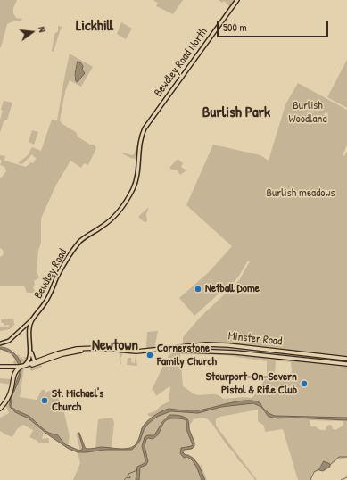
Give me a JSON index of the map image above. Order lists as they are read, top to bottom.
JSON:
{
  "streets": {
    "main road": ["Bewdley Road North", "Bewdley Road", "Minster Road"]
  },
  "crossings": [
    ["Bewdley Road North", "Bewdley Road"]
  ],
  "districts": ["Lickhill", "Burlish Park", "Newtown"],
  "parks": ["Burlish Woodland", "Burlish meadows"],
  "places": [
    "Netball Dome",
    "Cornerstone Family Church",
    "Stourport-On-Severn Pistol & Rifle Club",
    "St. Michael's Church"
  ],
  "scale_bar": "500 m",
  "north": "right"
}
